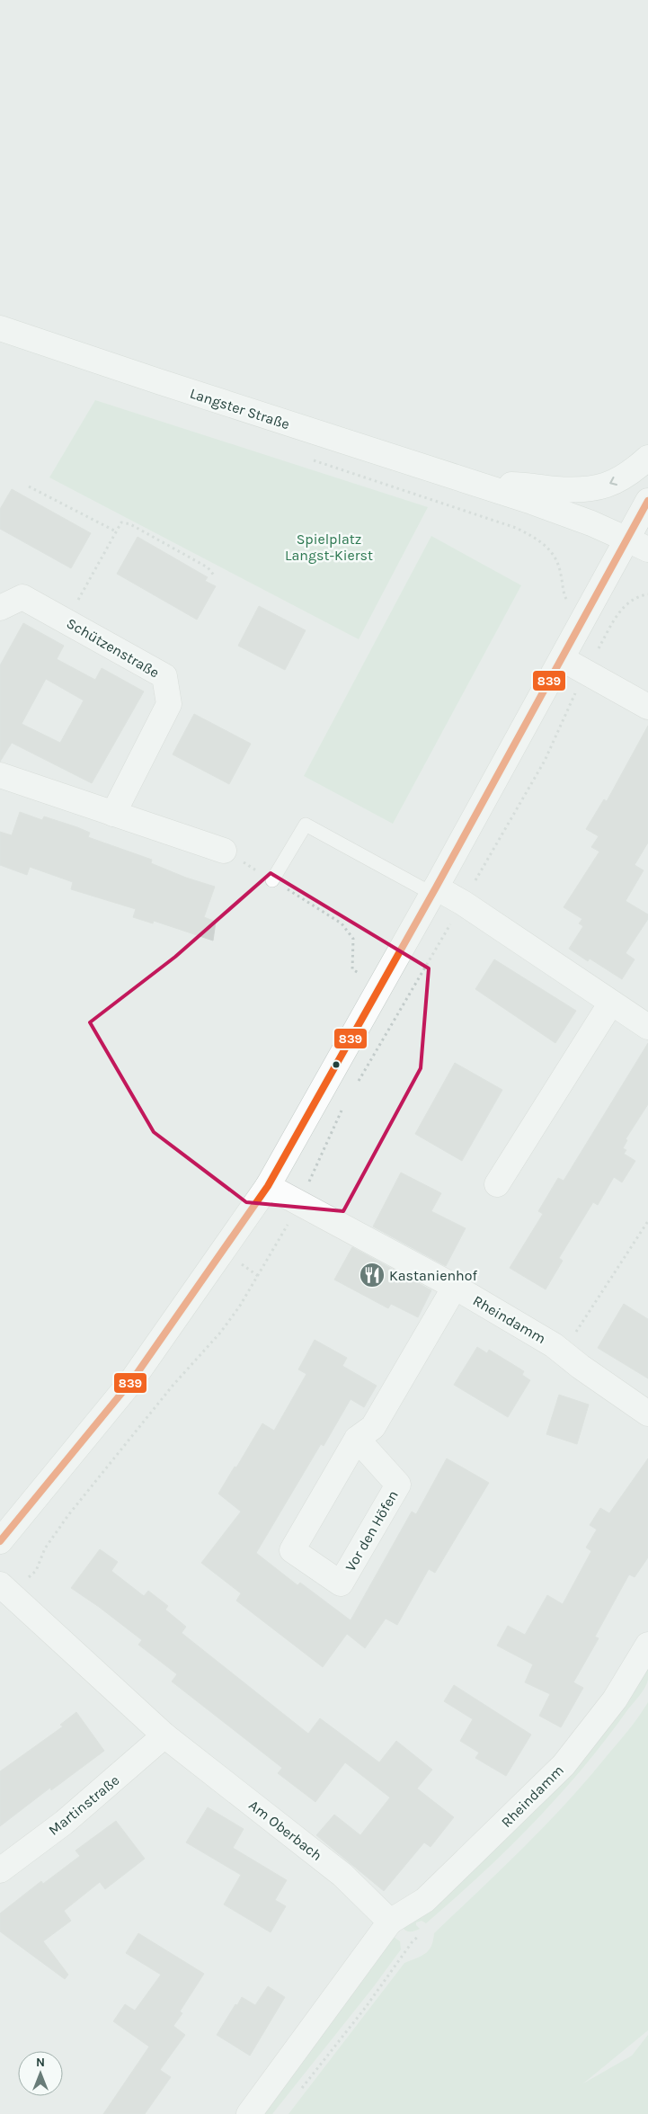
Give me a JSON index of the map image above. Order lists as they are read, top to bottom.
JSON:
{
  "streets": {
    "street": [
      "Langster Straße",
      "Schützenstraße",
      "Rheindamm",
      "Vor den Höfen",
      "Martinstraße",
      "Am Oberbach"
    ]
  },
  "crossings": [
    ["Rheindamm", "Vor den Höfen"],
    ["Rheindamm", "Am Oberbach"],
    ["Martinstraße", "Am Oberbach"]
  ],
  "parks": ["Spielplatz Langst-Kierst"],
  "places": {
    "restaurant": ["Kastanienhof"]
  },
  "lines": ["transit line 839"],
  "north": "top"
}
